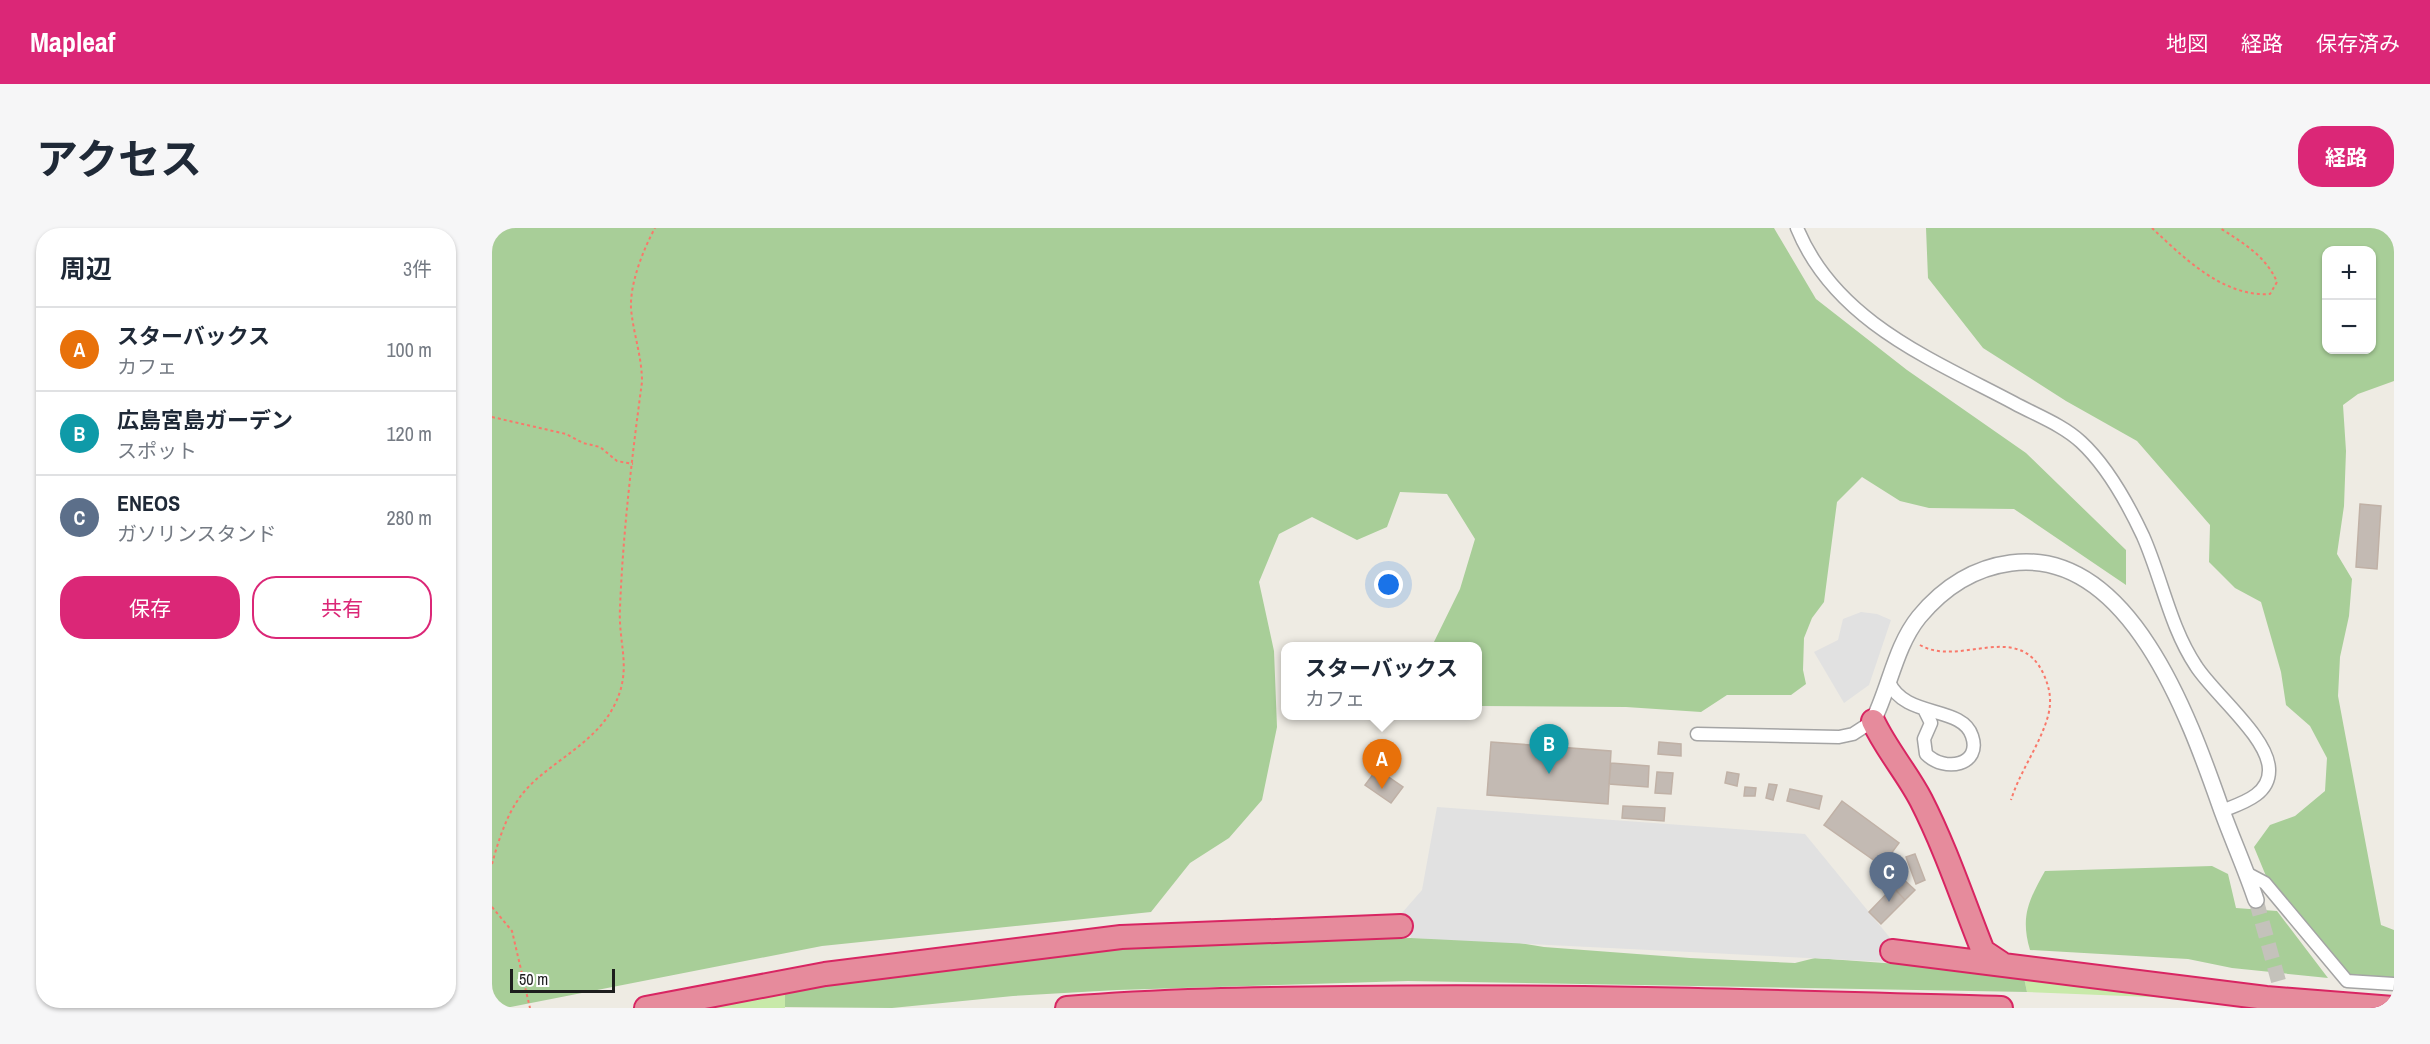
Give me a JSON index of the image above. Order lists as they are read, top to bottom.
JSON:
{
  "scale_bar": "50 m",
  "page": {
    "header": "Mapleaf",
    "nav": ["地図", "経路", "保存済み"],
    "title": "アクセス",
    "buttons": [
      "経路",
      ["保存", "共有"]
    ],
    "heading": ["周辺", "3件"],
    "map_buttons": ["+", "−"],
    "list": [
      {
        "mark": "A",
        "name": "スターバックス",
        "note": "カフェ",
        "value": "100 m"
      },
      {
        "mark": "B",
        "name": "広島宮島ガーデン",
        "note": "スポット",
        "value": "120 m"
      },
      {
        "mark": "C",
        "name": "ENEOS",
        "note": "ガソリンスタンド",
        "value": "280 m"
      }
    ],
    "popup": ["スターバックス", "カフェ"],
    "pins": ["B", "A", "C"],
    "scale": "50 m"
  }
}
